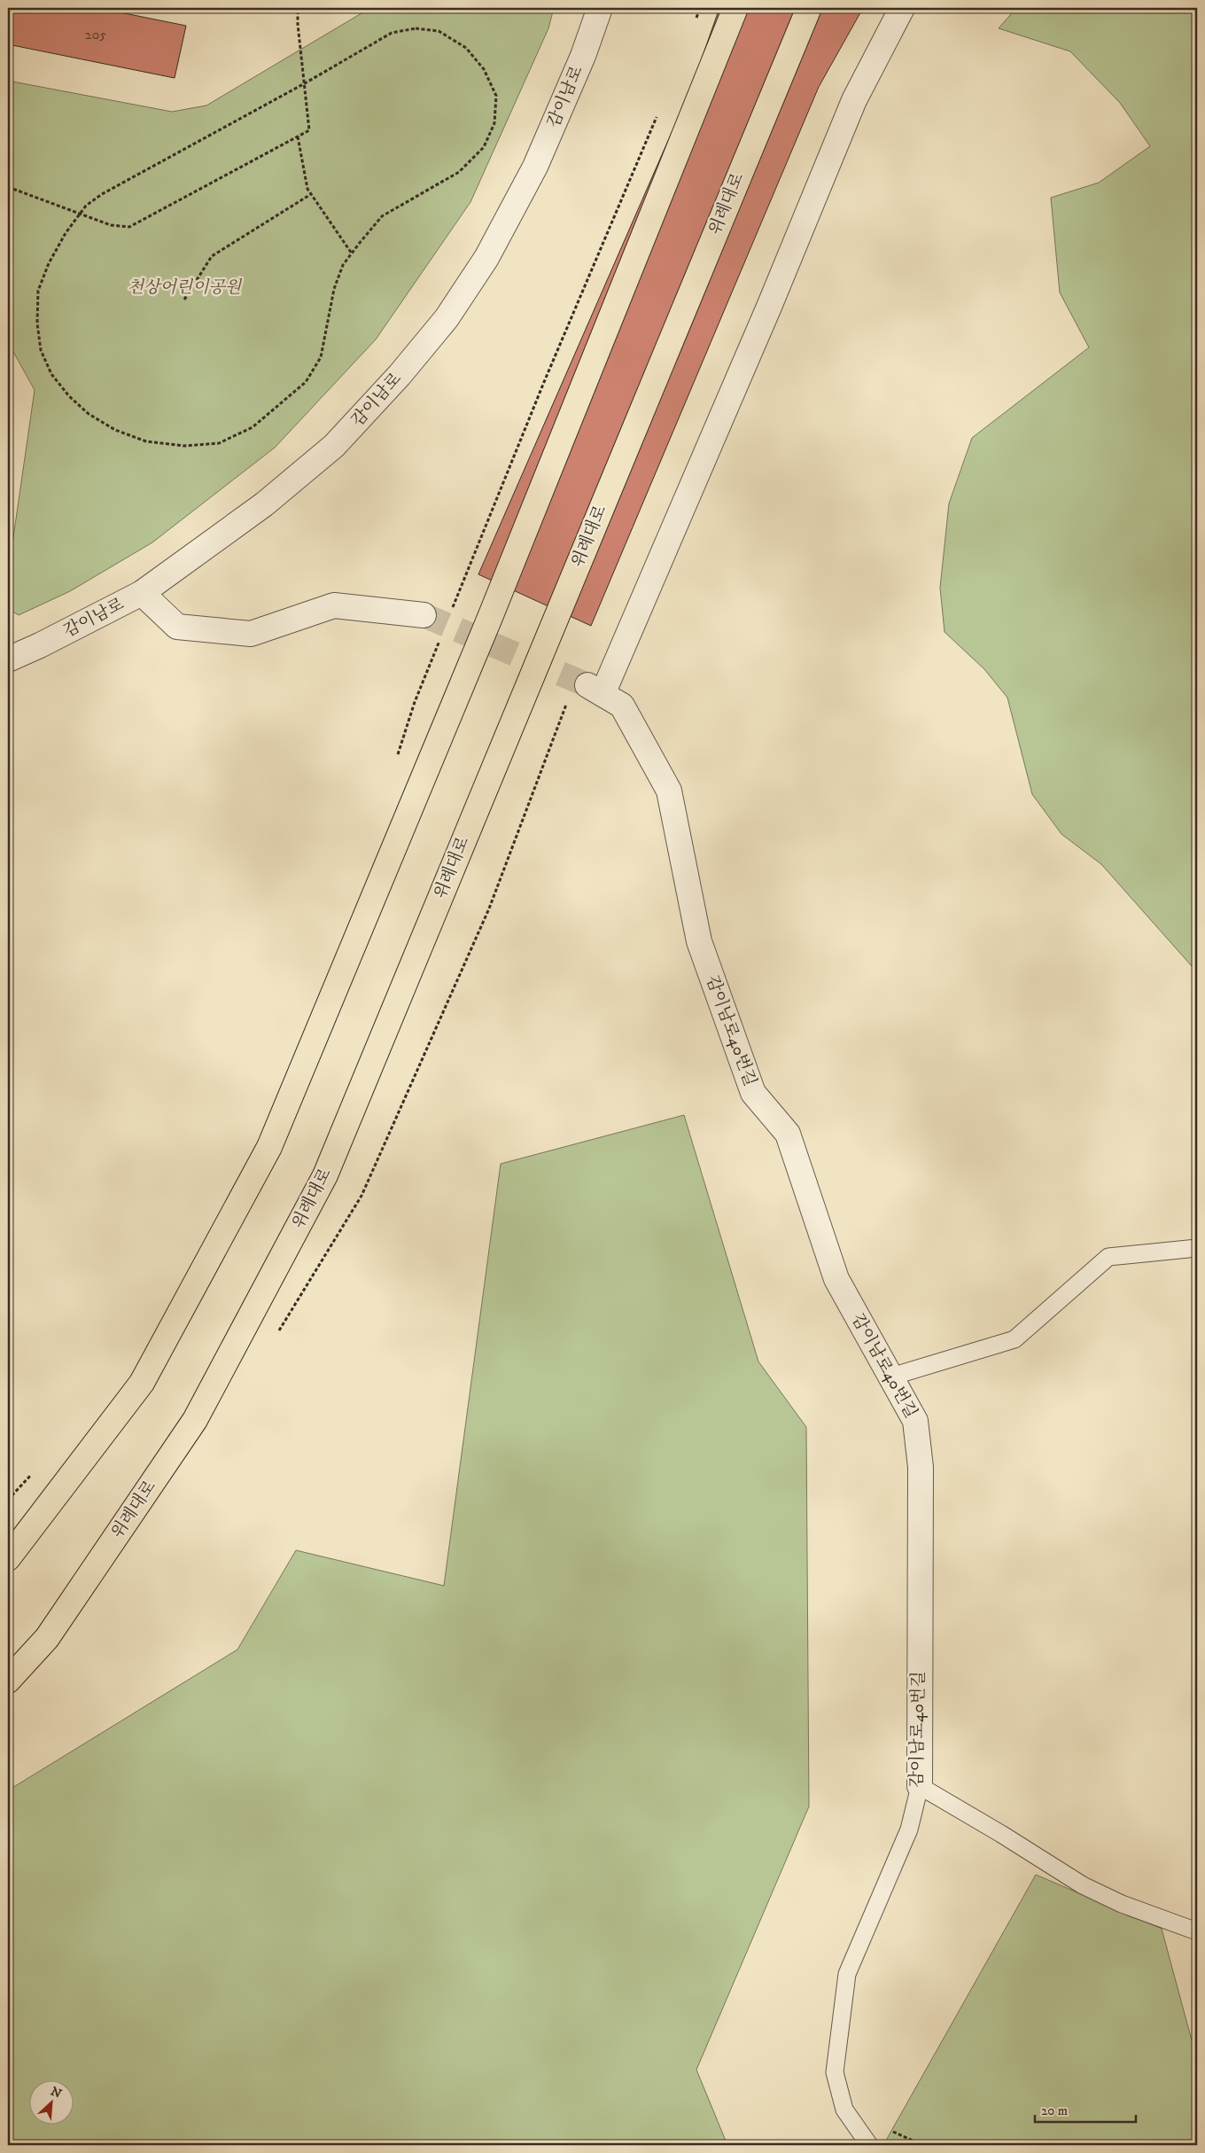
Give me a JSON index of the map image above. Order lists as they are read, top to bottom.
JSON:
{
  "streets": {
    "main road": ["위례대로"],
    "street": ["감이남로", "감이남로40번길"]
  },
  "parks": ["천상어린이공원"],
  "house_numbers": ["205"],
  "scale_bar": "20 m",
  "north": "top right"
}
